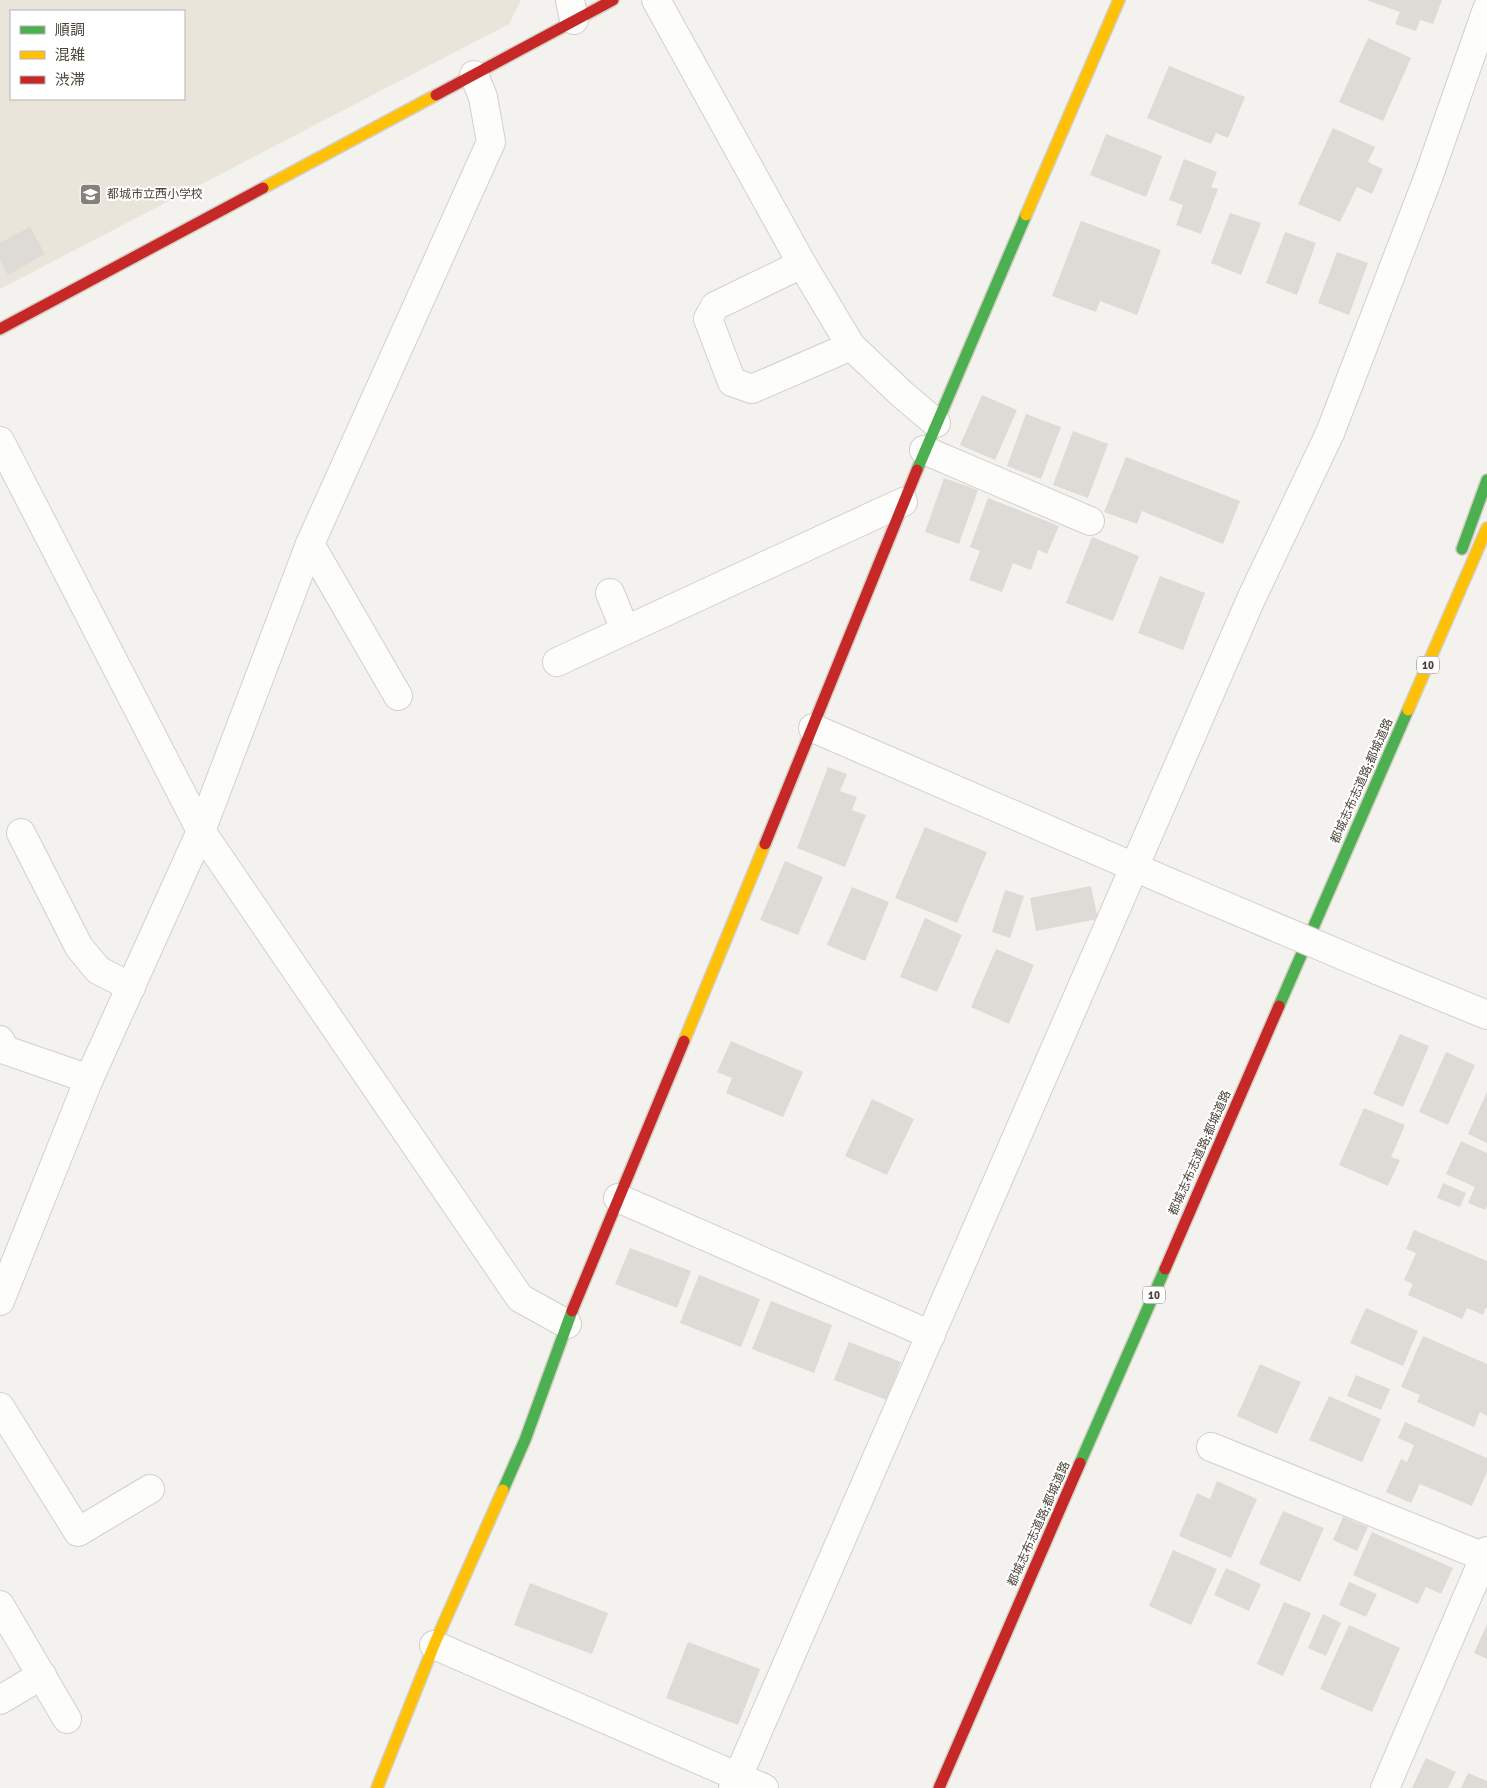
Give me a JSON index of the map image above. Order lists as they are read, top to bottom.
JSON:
{
  "streets": {
    "main road": ["10", "都城志布志道路;都城道路"]
  },
  "places": {
    "school or university": ["都城市立西小学校"]
  },
  "legend": ["順調", "混雑", "渋滞"]
}
